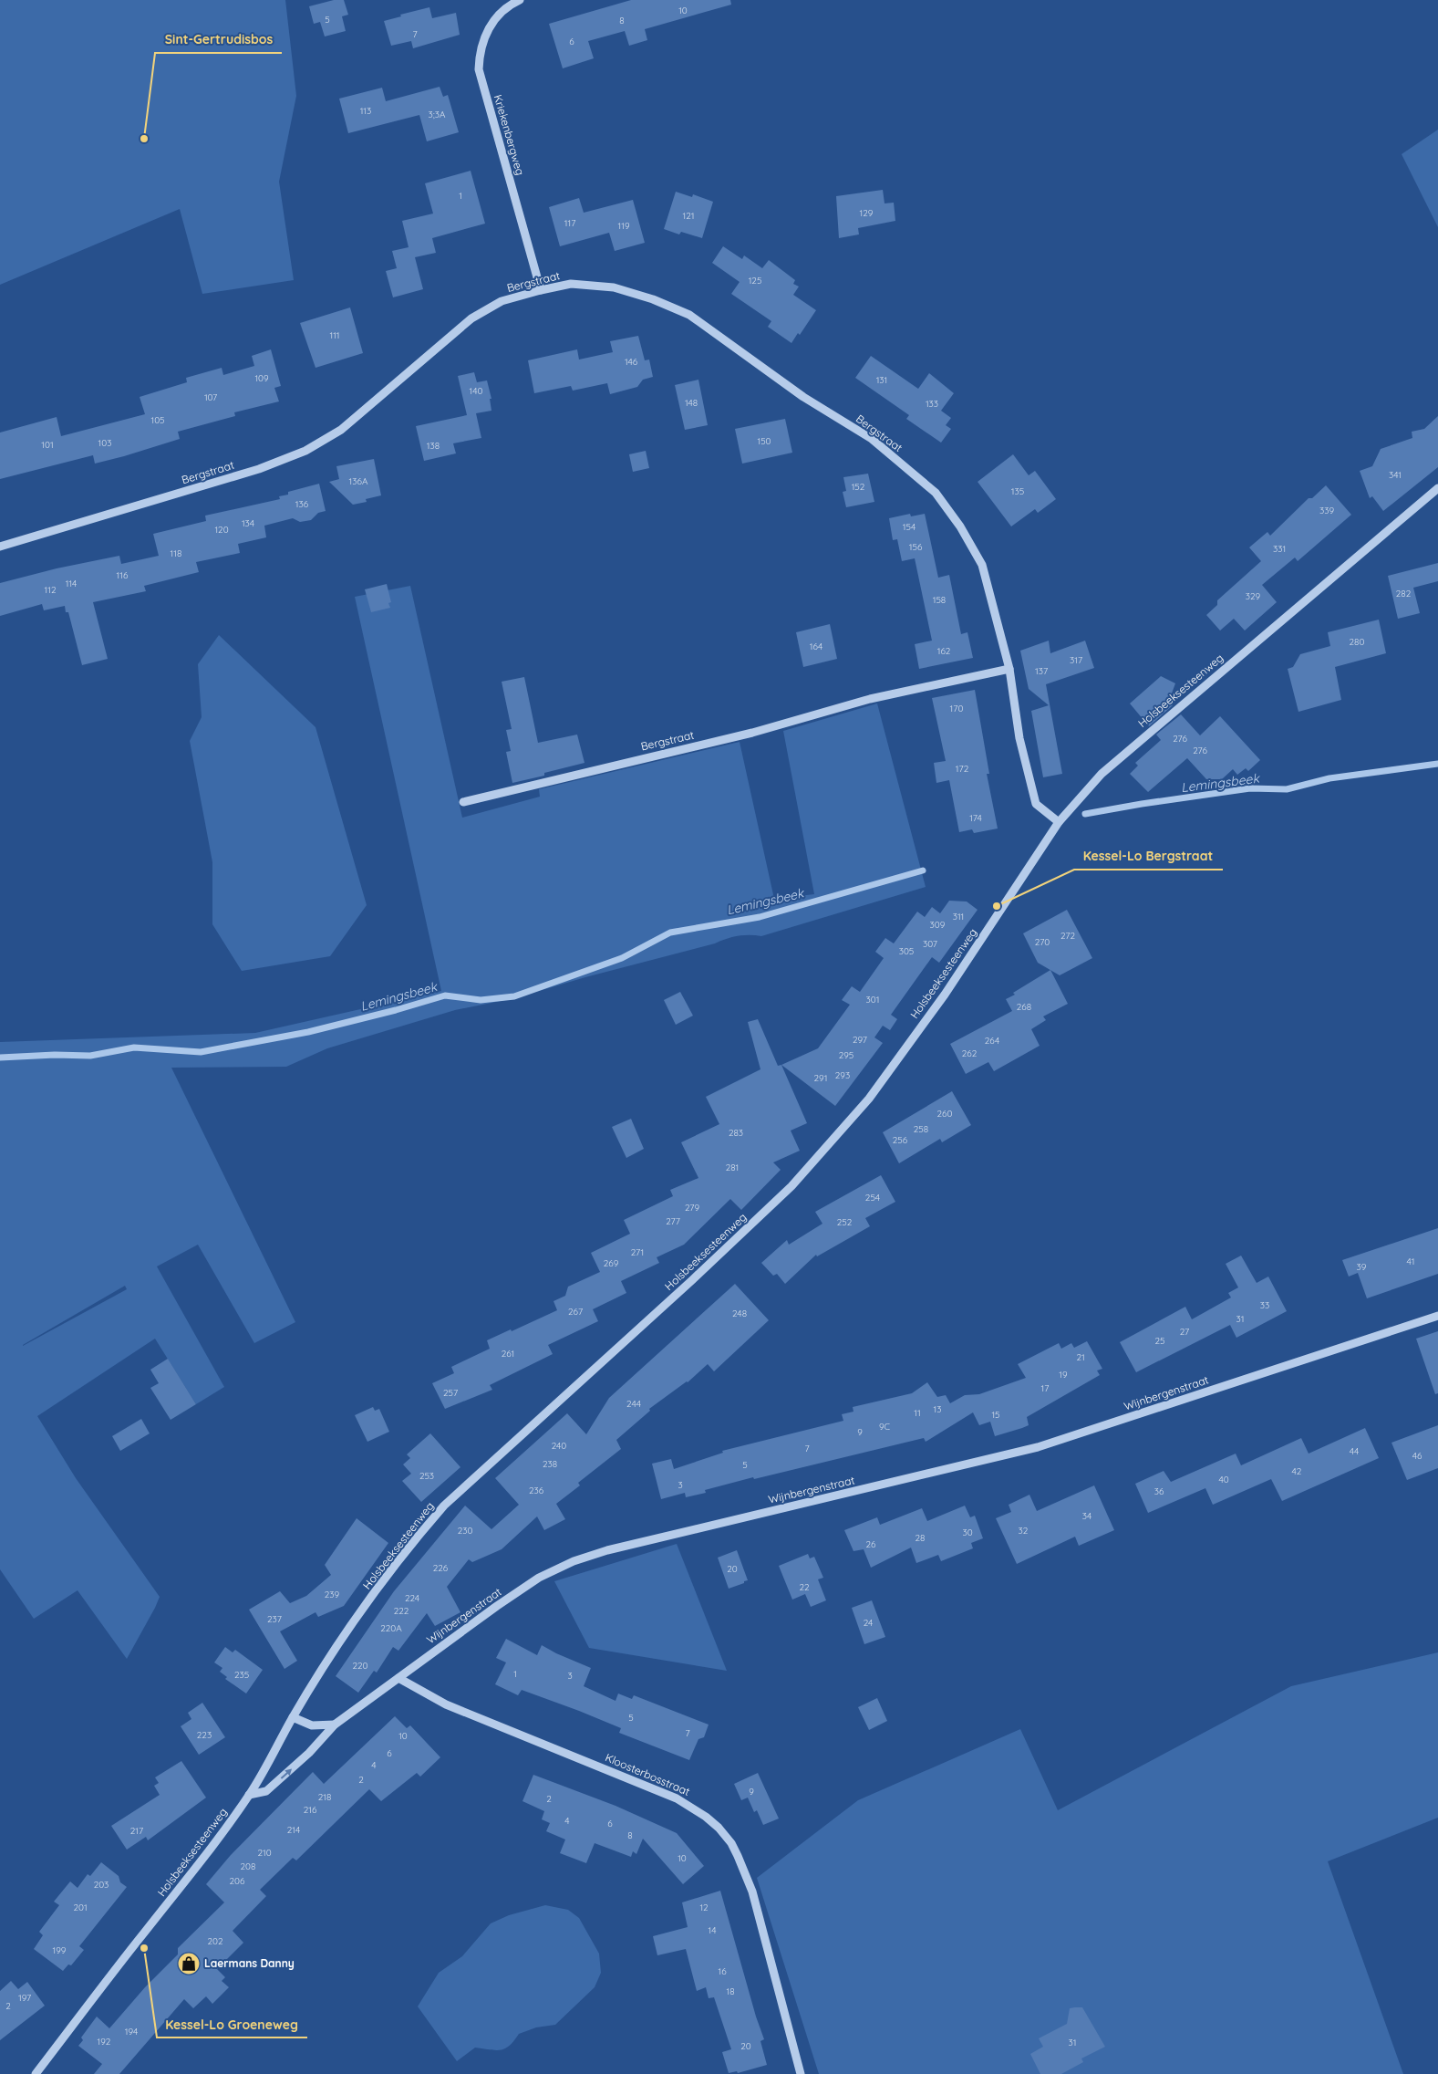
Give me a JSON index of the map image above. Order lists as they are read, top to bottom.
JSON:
{
  "streets": {
    "street": [
      "Kriekenbergweg",
      "Bergstraat",
      "Holsbeeksesteenweg",
      "Wijnbergenstraat",
      "Kloosterbosstraat"
    ]
  },
  "crossings": [
    ["Kriekenbergweg", "Bergstraat"],
    ["Bergstraat", "Holsbeeksesteenweg"],
    ["Holsbeeksesteenweg", "Wijnbergenstraat"],
    ["Wijnbergenstraat", "Kloosterbosstraat"]
  ],
  "water": ["Lemingsbeek"],
  "places": {
    "other": ["Sint-Gertrudisbos", "Kessel-Lo Bergstraat", "Kessel-Lo Groeneweg"],
    "shop": ["Laermans Danny"]
  },
  "house_numbers": [
    "10",
    "5",
    "8",
    "7",
    "6",
    "113",
    "3;3A",
    "1",
    "129",
    "121",
    "117",
    "119",
    "125",
    "111",
    "146",
    "109",
    "131",
    "140",
    "107",
    "148",
    "133",
    "105",
    "150",
    "103",
    "101",
    "138",
    "341",
    "136A",
    "152",
    "135",
    "136",
    "339",
    "134",
    "154",
    "120",
    "156",
    "331",
    "118",
    "116",
    "114",
    "112",
    "282",
    "329",
    "158",
    "280",
    "164",
    "162",
    "317",
    "137",
    "170",
    "276",
    "276",
    "172",
    "174",
    "311",
    "309",
    "272",
    "270",
    "307",
    "305",
    "301",
    "268",
    "297",
    "264",
    "262",
    "295",
    "293",
    "291",
    "260",
    "258",
    "283",
    "256",
    "281",
    "254",
    "279",
    "277",
    "252",
    "271",
    "41",
    "269",
    "39",
    "33",
    "267",
    "248",
    "31",
    "27",
    "25",
    "261",
    "21",
    "19",
    "17",
    "257",
    "244",
    "13",
    "11",
    "15",
    "9C",
    "9",
    "240",
    "7",
    "44",
    "46",
    "238",
    "5",
    "42",
    "253",
    "40",
    "3",
    "236",
    "36",
    "34",
    "230",
    "32",
    "30",
    "28",
    "26",
    "226",
    "20",
    "22",
    "239",
    "224",
    "222",
    "237",
    "24",
    "220A",
    "220",
    "1",
    "235",
    "3",
    "5",
    "7",
    "223",
    "10",
    "6",
    "4",
    "2",
    "9",
    "218",
    "2",
    "216",
    "4",
    "6",
    "214",
    "217",
    "8",
    "210",
    "10",
    "208",
    "206",
    "203",
    "201",
    "12",
    "14",
    "202",
    "199",
    "16",
    "18",
    "197",
    "2",
    "194",
    "192",
    "31",
    "20"
  ]
}
